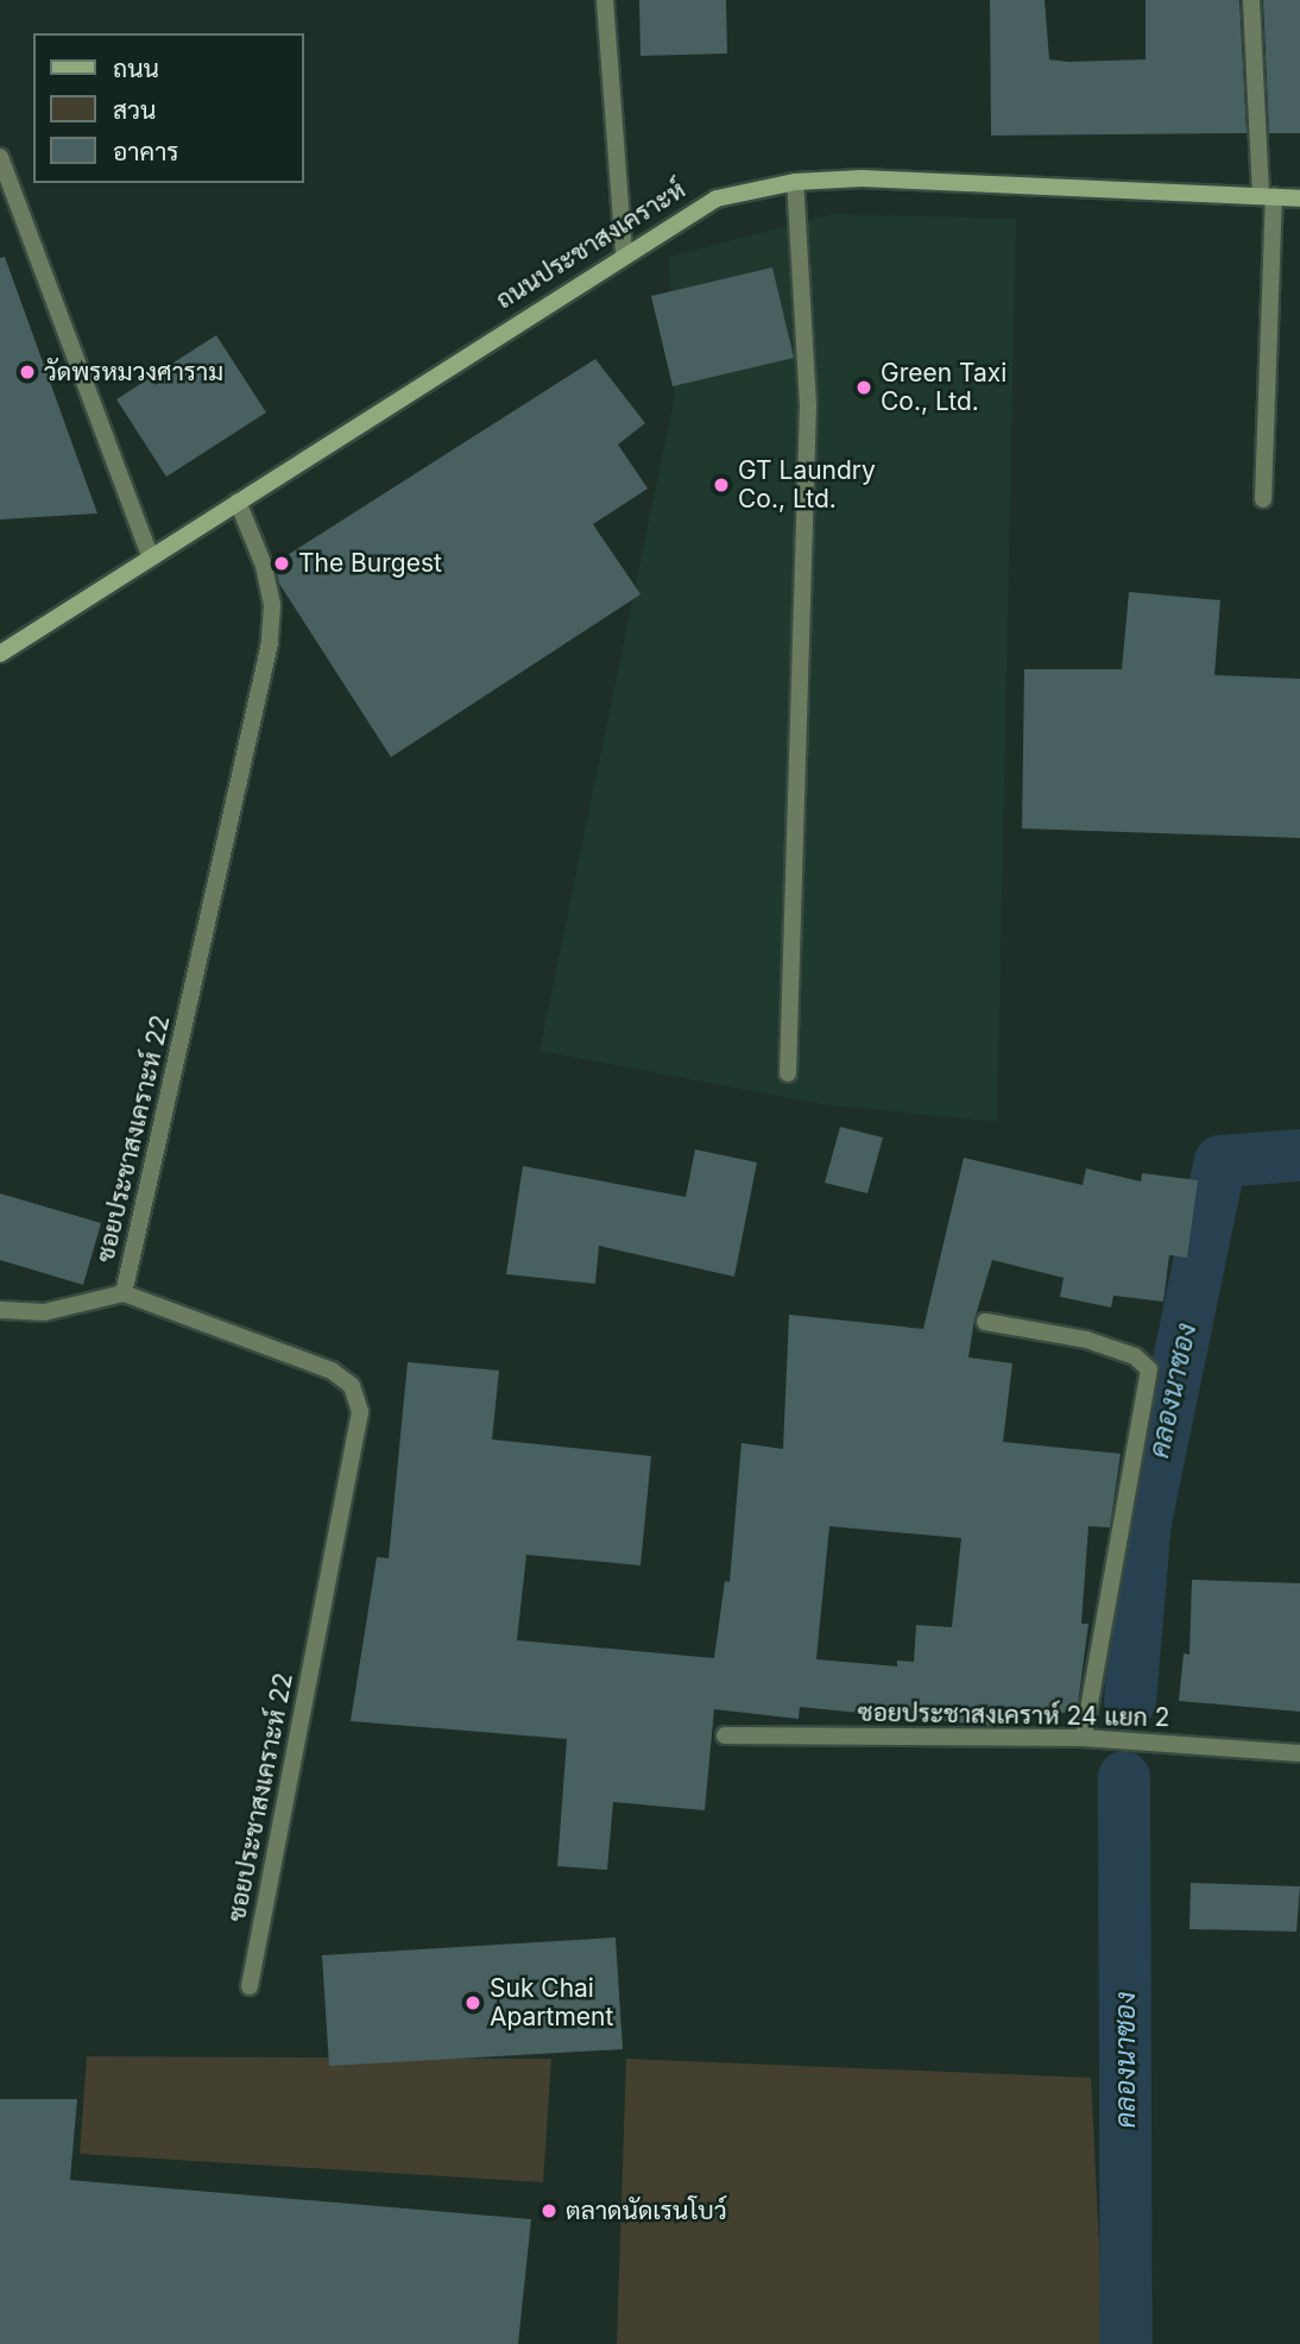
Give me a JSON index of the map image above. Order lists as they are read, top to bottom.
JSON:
{
  "streets": {
    "main road": ["ถนนประชาสงเคราะห์"],
    "street": ["ซอยประชาสงเคราะห์ 22", "ซอยประชาสงเคราห์ 24 แยก 2"]
  },
  "crossings": [
    ["ถนนประชาสงเคราะห์", "ซอยประชาสงเคราะห์ 22"]
  ],
  "water": ["คลองนาซอง"],
  "places": [
    "วัดพรหมวงศาราม",
    "Green Taxi Co., Ltd.",
    "GT Laundry Co., Ltd.",
    "The Burgest",
    "Suk Chai Apartment",
    "ตลาดนัดเรนโบว์"
  ],
  "legend": ["ถนน", "สวน", "อาคาร"]
}
